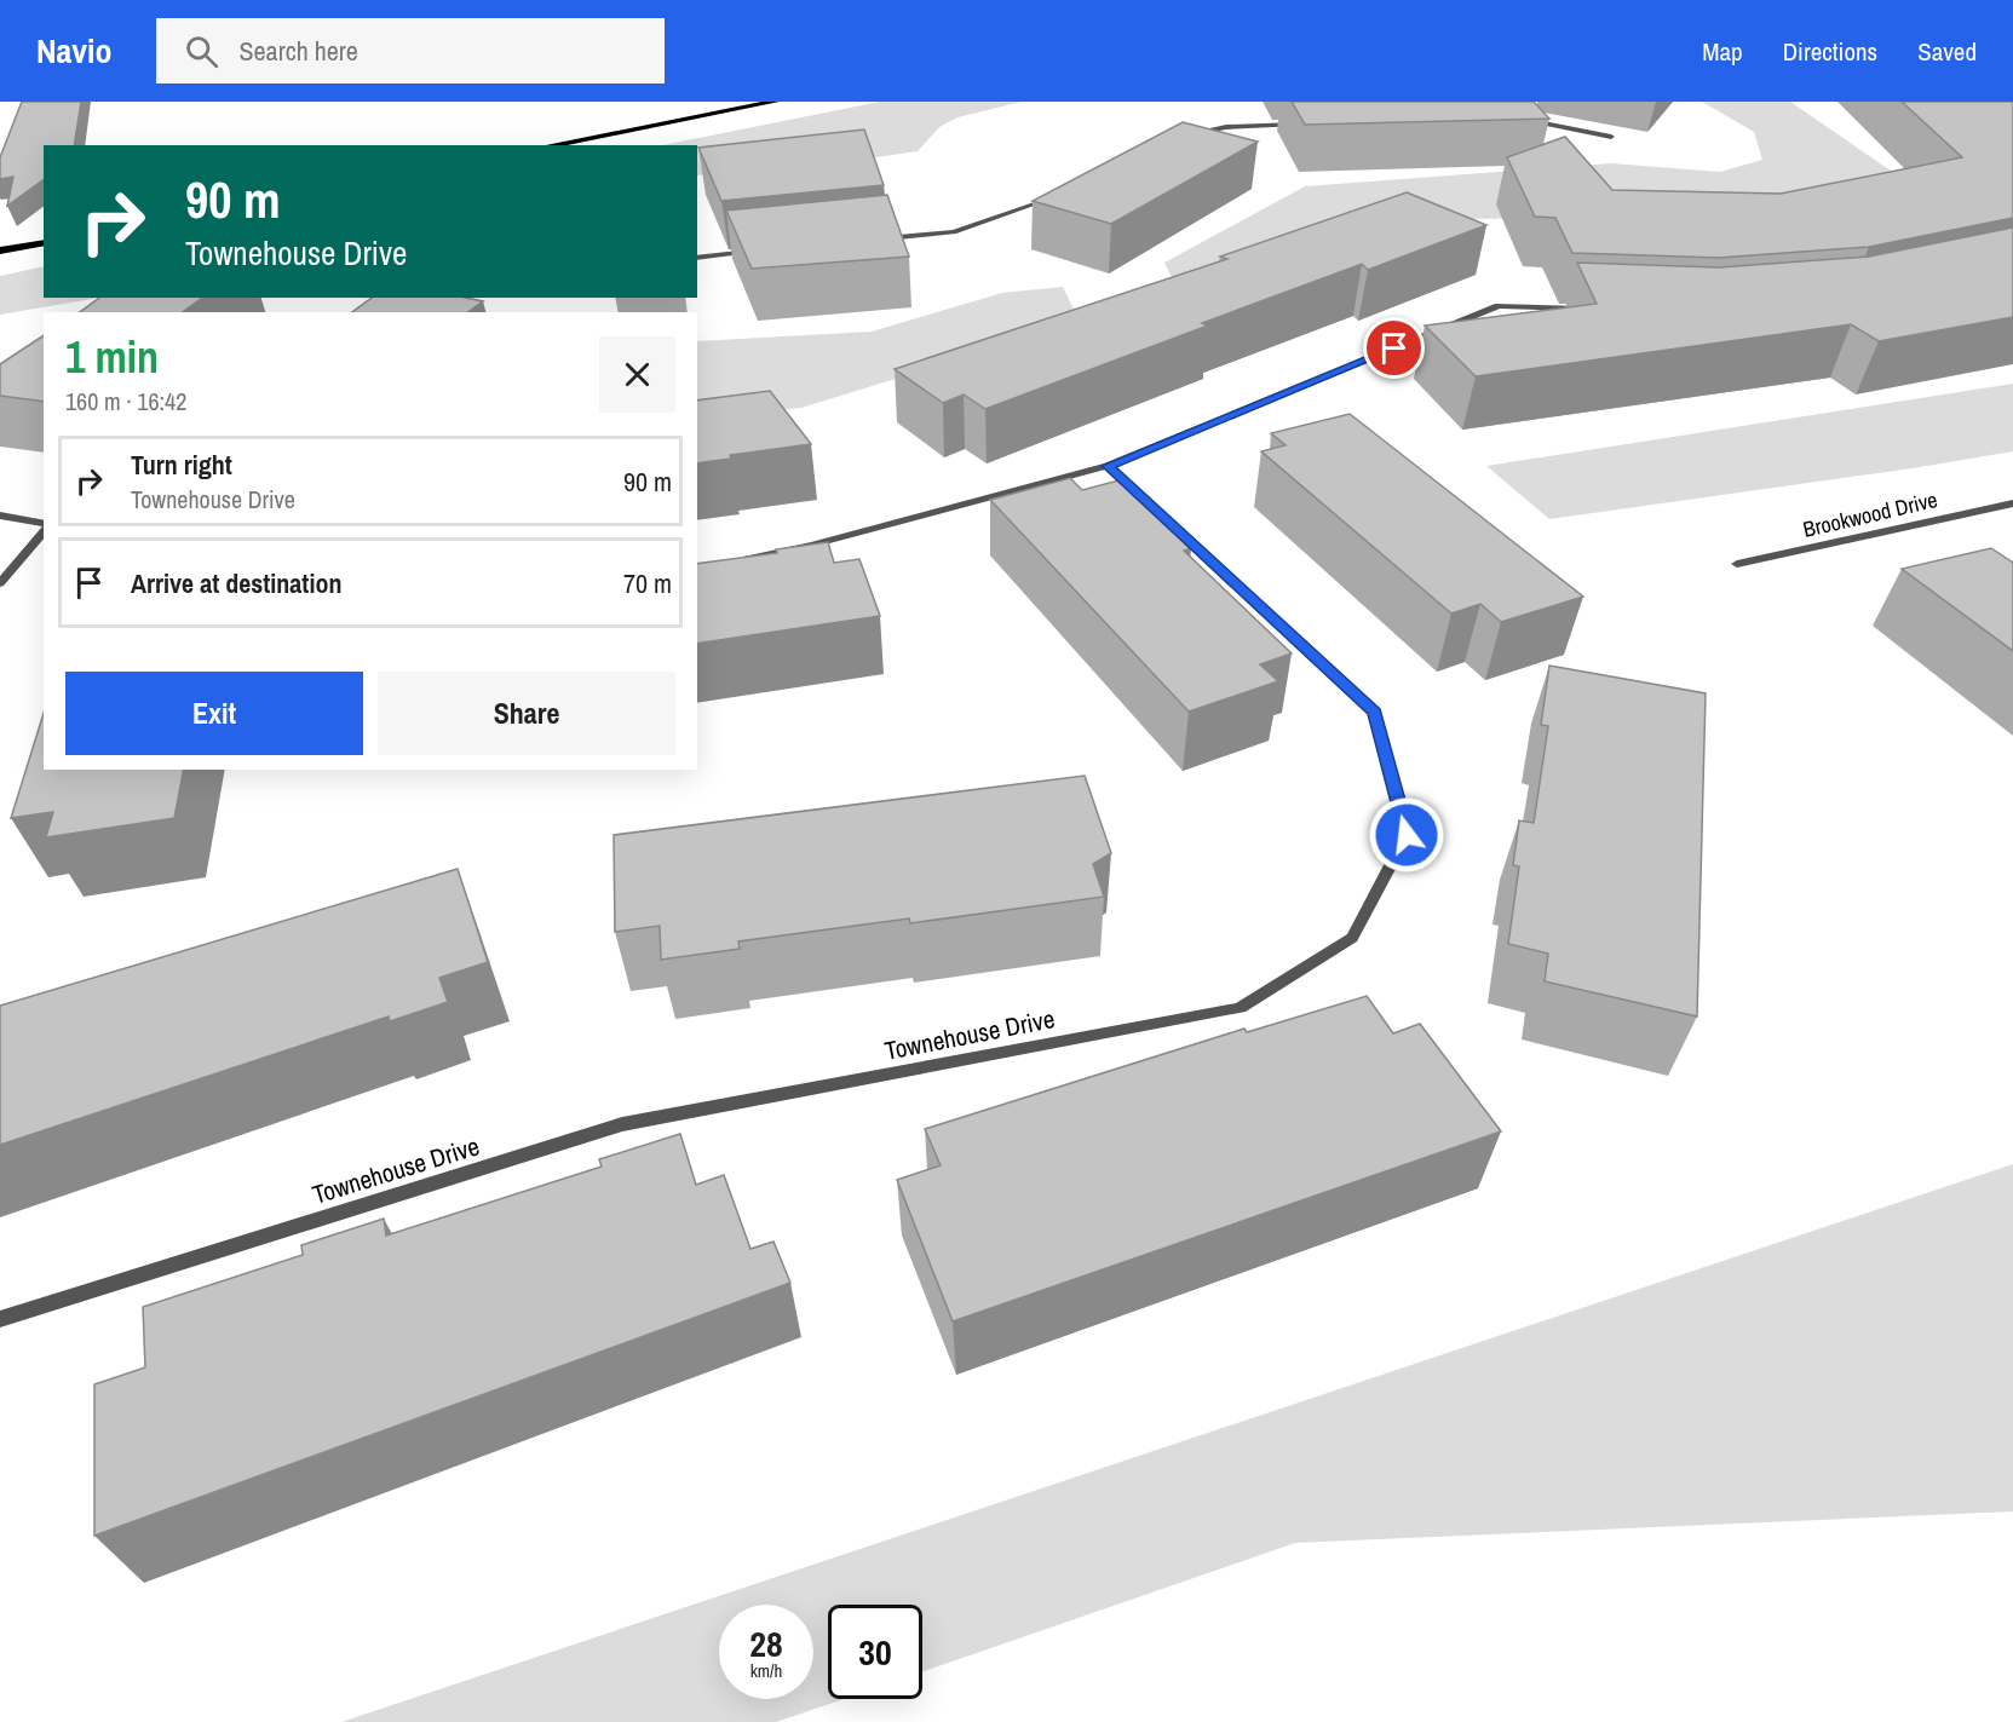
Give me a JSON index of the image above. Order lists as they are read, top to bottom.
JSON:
{
  "streets": {
    "street": ["Brookwood Drive", "Townehouse Drive"]
  },
  "page": {
    "header": "Navio",
    "search": "Search here",
    "nav": ["Map", "Directions", "Saved"],
    "turn": ["90 m", "Townehouse Drive"],
    "heading": ["1 min", "160 m · 16:42"],
    "list": [
      {
        "name": "Turn right",
        "note": "Townehouse Drive",
        "value": "90 m"
      },
      {
        "name": "Arrive at destination",
        "value": "70 m"
      }
    ],
    "buttons": ["Exit", "Share"],
    "speed": "28 km/h",
    "limit": "30"
  }
}
